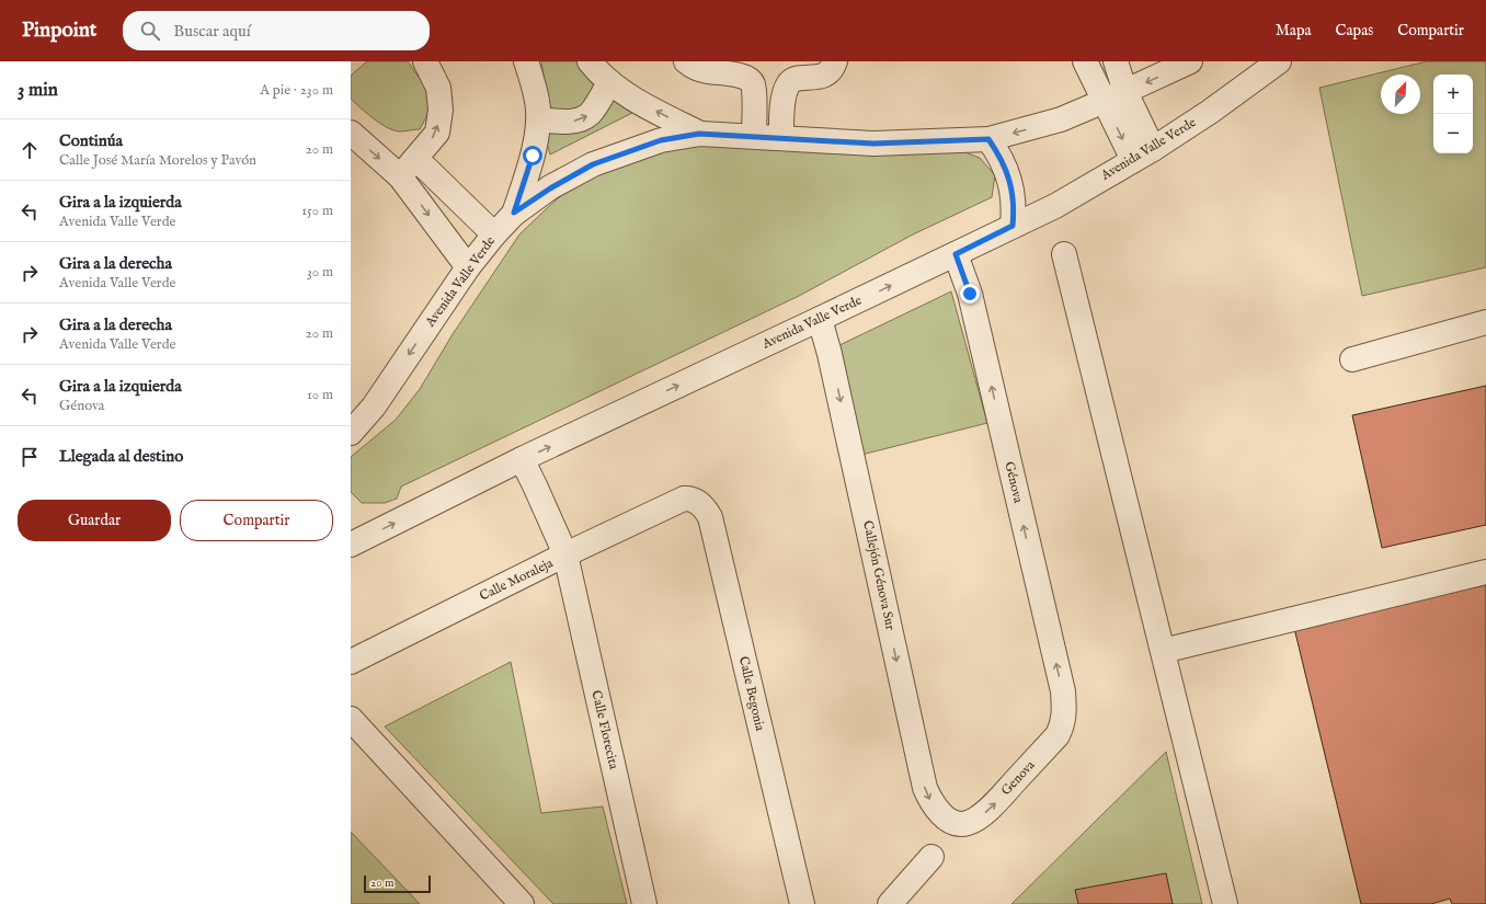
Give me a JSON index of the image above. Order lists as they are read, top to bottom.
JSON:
{
  "streets": {
    "street": [
      "Avenida Valle Verde",
      "Génova",
      "Callejón Génova Sur",
      "Calle Moraleja",
      "Calle Begonia",
      "Calle Florecita",
      "Genova"
    ]
  },
  "crossings": [
    ["Avenida Valle Verde", "Génova"],
    ["Avenida Valle Verde", "Callejón Génova Sur"],
    ["Avenida Valle Verde", "Calle Florecita"],
    ["Génova", "Genova"],
    ["Callejón Génova Sur", "Genova"],
    ["Calle Moraleja", "Calle Begonia"],
    ["Calle Moraleja", "Calle Florecita"]
  ],
  "one_way": ["Callejón Génova Sur", "Genova"],
  "scale_bar": "20 m",
  "north": "top right",
  "page": {
    "header": "Pinpoint",
    "search": "Buscar aquí",
    "nav": ["Mapa", "Capas", "Compartir"],
    "heading": ["3 min", "A pie · 230 m"],
    "map_buttons": ["+", "−"],
    "list": [
      ["Continúa", "Calle José María Morelos y Pavón", "20 m"],
      ["Gira a la izquierda", "Avenida Valle Verde", "150 m"],
      ["Gira a la derecha", "Avenida Valle Verde", "30 m"],
      ["Gira a la derecha", "Avenida Valle Verde", "20 m"],
      ["Gira a la izquierda", "Génova", "10 m"],
      "Llegada al destino"
    ],
    "buttons": ["Guardar", "Compartir"],
    "scale": "20 m"
  }
}
